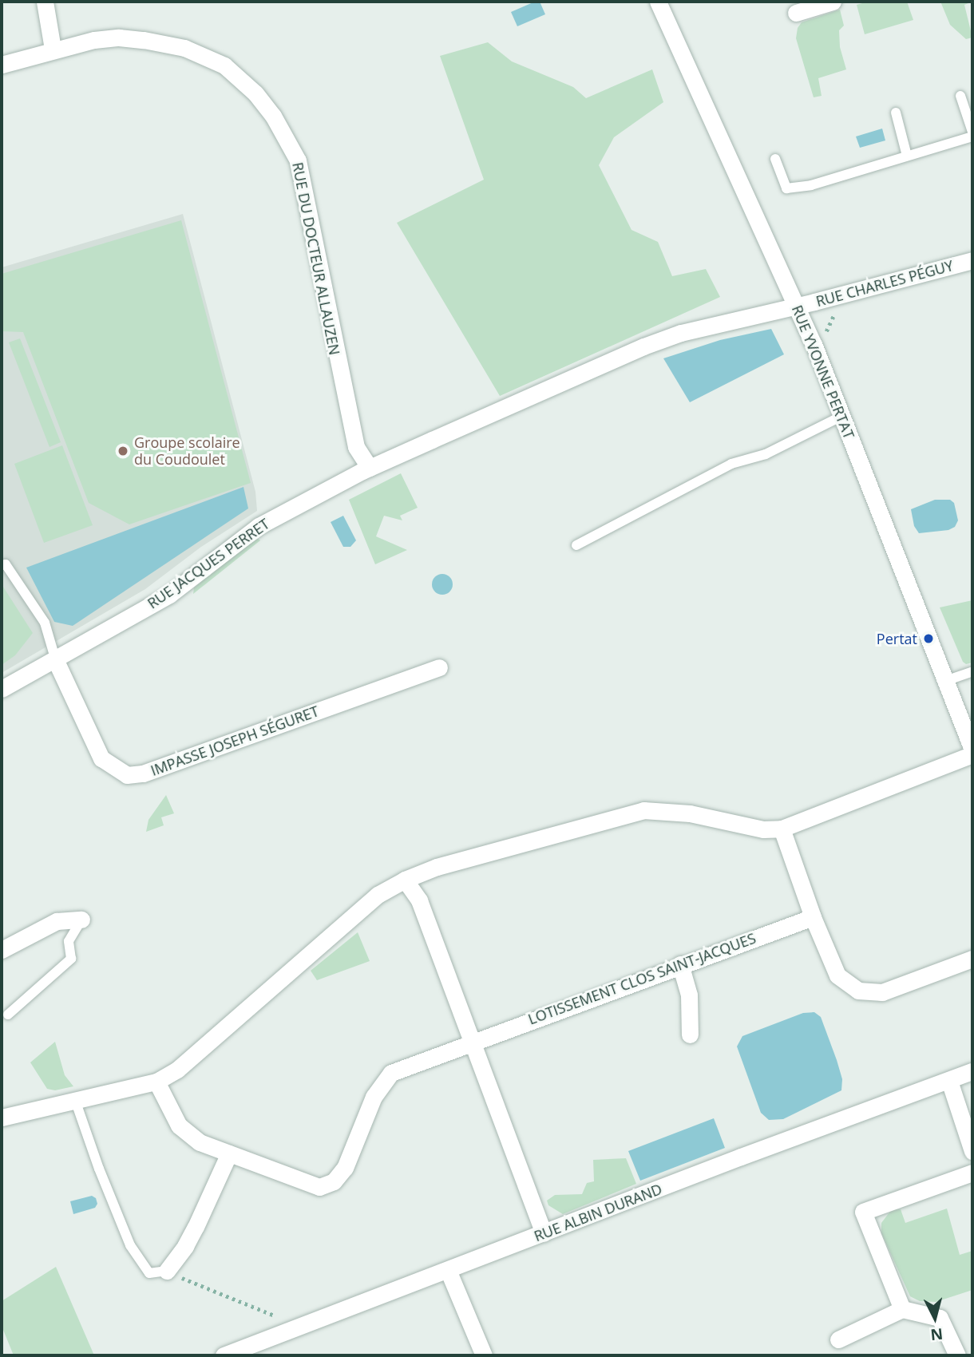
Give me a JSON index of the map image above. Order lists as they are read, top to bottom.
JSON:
{
  "streets": {
    "street": [
      "RUE DU DOCTEUR ALLAUZEN",
      "RUE CHARLES PÉGUY",
      "RUE YVONNE PERTAT",
      "RUE JACQUES PERRET",
      "IMPASSE JOSEPH SÉGURET",
      "LOTISSEMENT CLOS SAINT-JACQUES",
      "RUE ALBIN DURAND"
    ]
  },
  "crossings": [
    ["RUE DU DOCTEUR ALLAUZEN", "RUE JACQUES PERRET"],
    ["RUE CHARLES PÉGUY", "RUE YVONNE PERTAT"],
    ["RUE JACQUES PERRET", "IMPASSE JOSEPH SÉGURET"]
  ],
  "places": ["Groupe scolaire du Coudoulet", "Pertat"],
  "north": "bottom"
}
